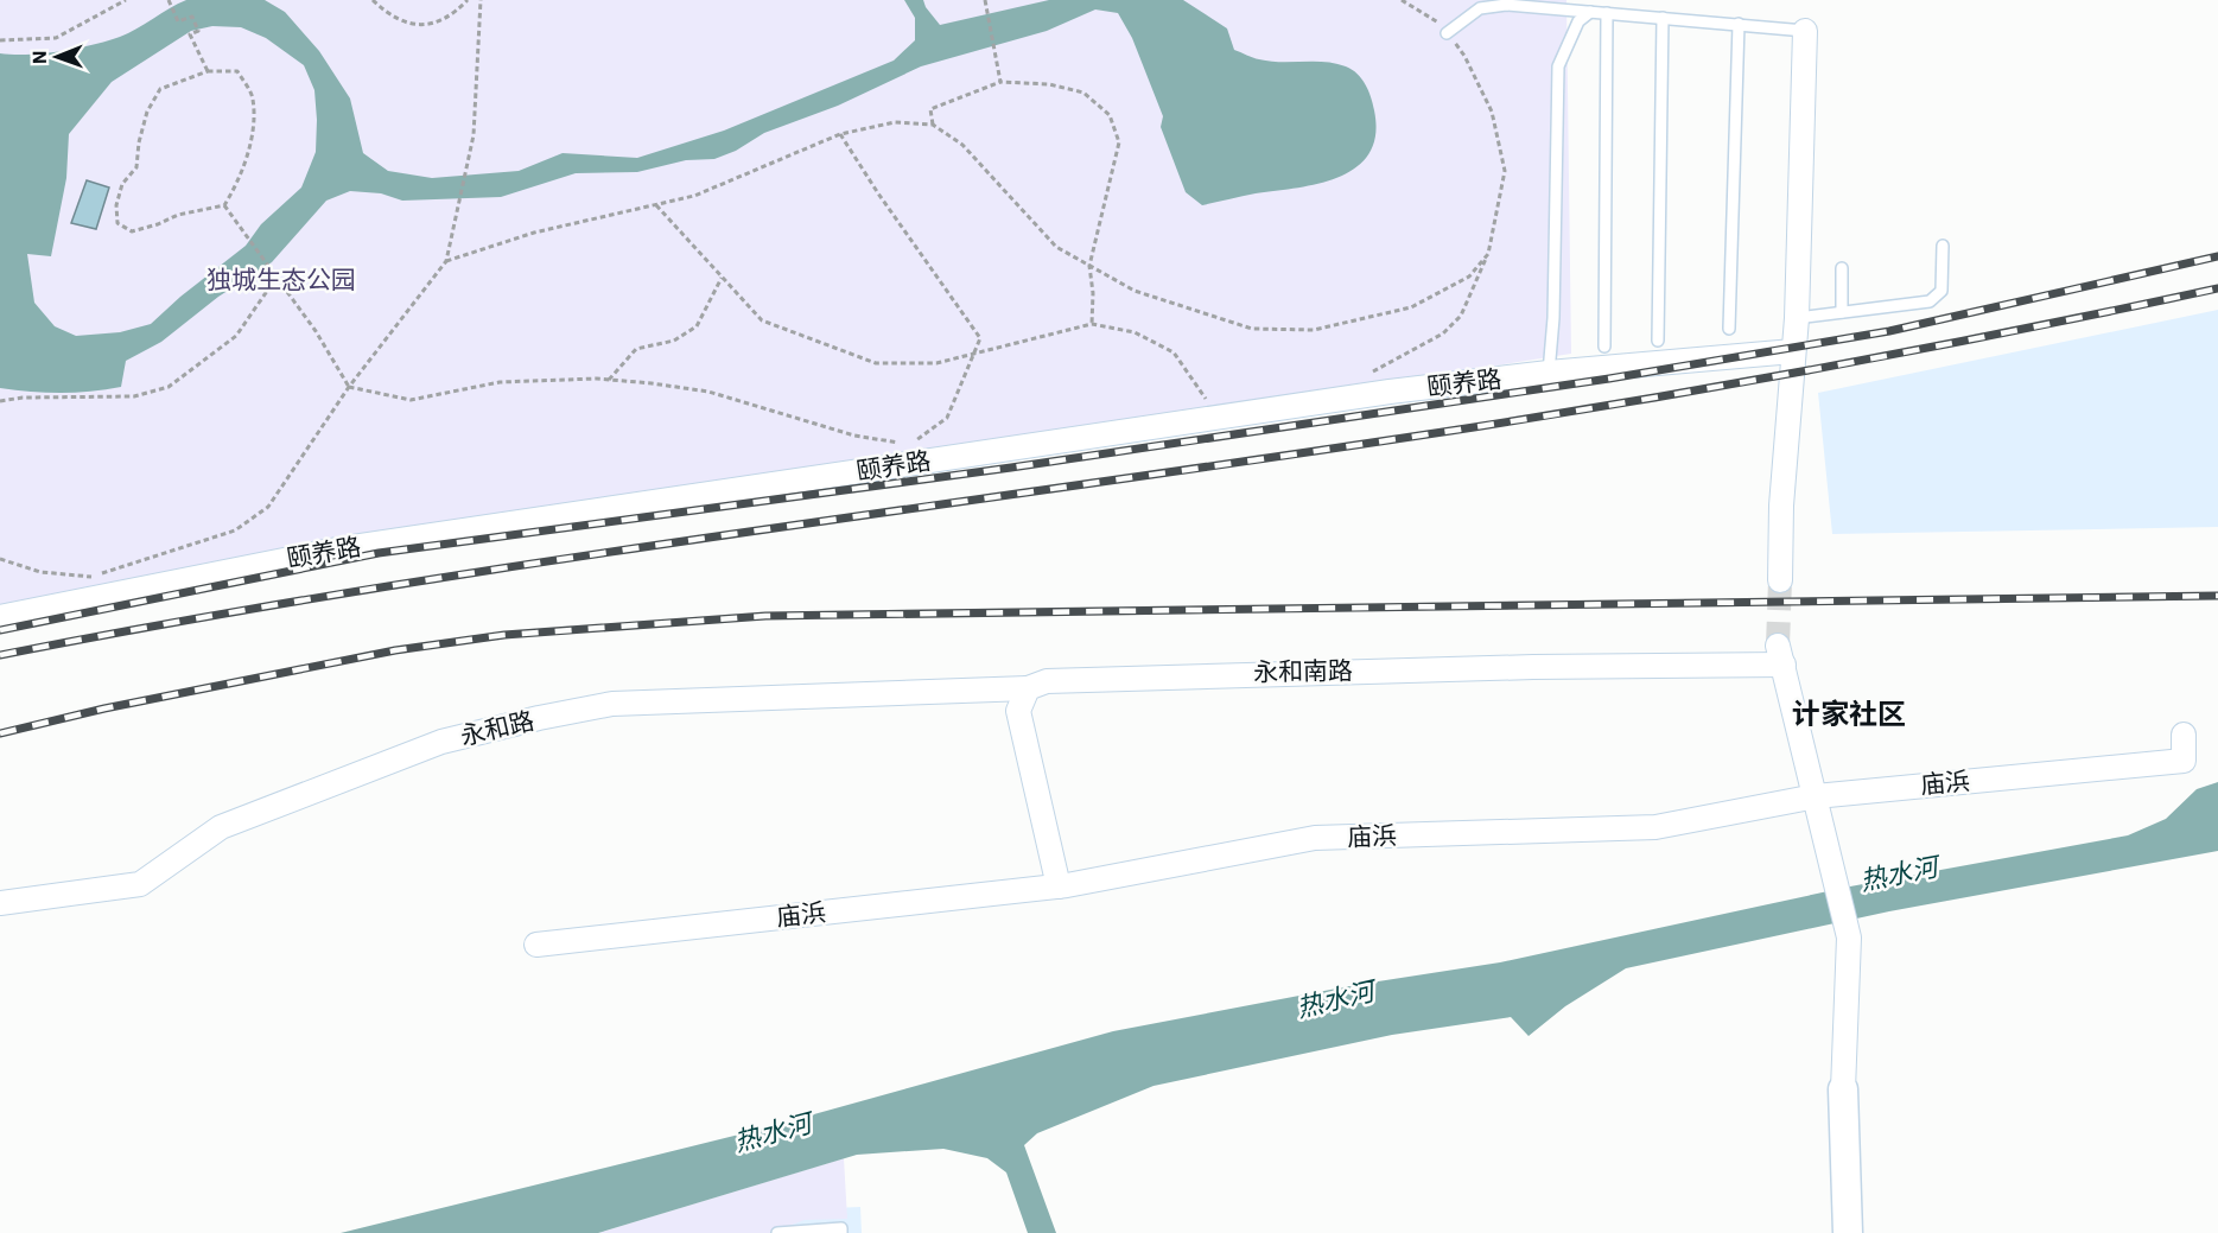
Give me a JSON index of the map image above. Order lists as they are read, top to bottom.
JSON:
{
  "streets": {
    "street": [
      "颐养路",
      "永和南路",
      "永和路",
      "庙浜"
    ]
  },
  "crossings": [
    ["永和南路", "永和路"],
    ["永和南路", "庙浜"]
  ],
  "districts": ["计家社区"],
  "water": ["热水河"],
  "parks": ["独城生态公园"],
  "north": "left"
}
